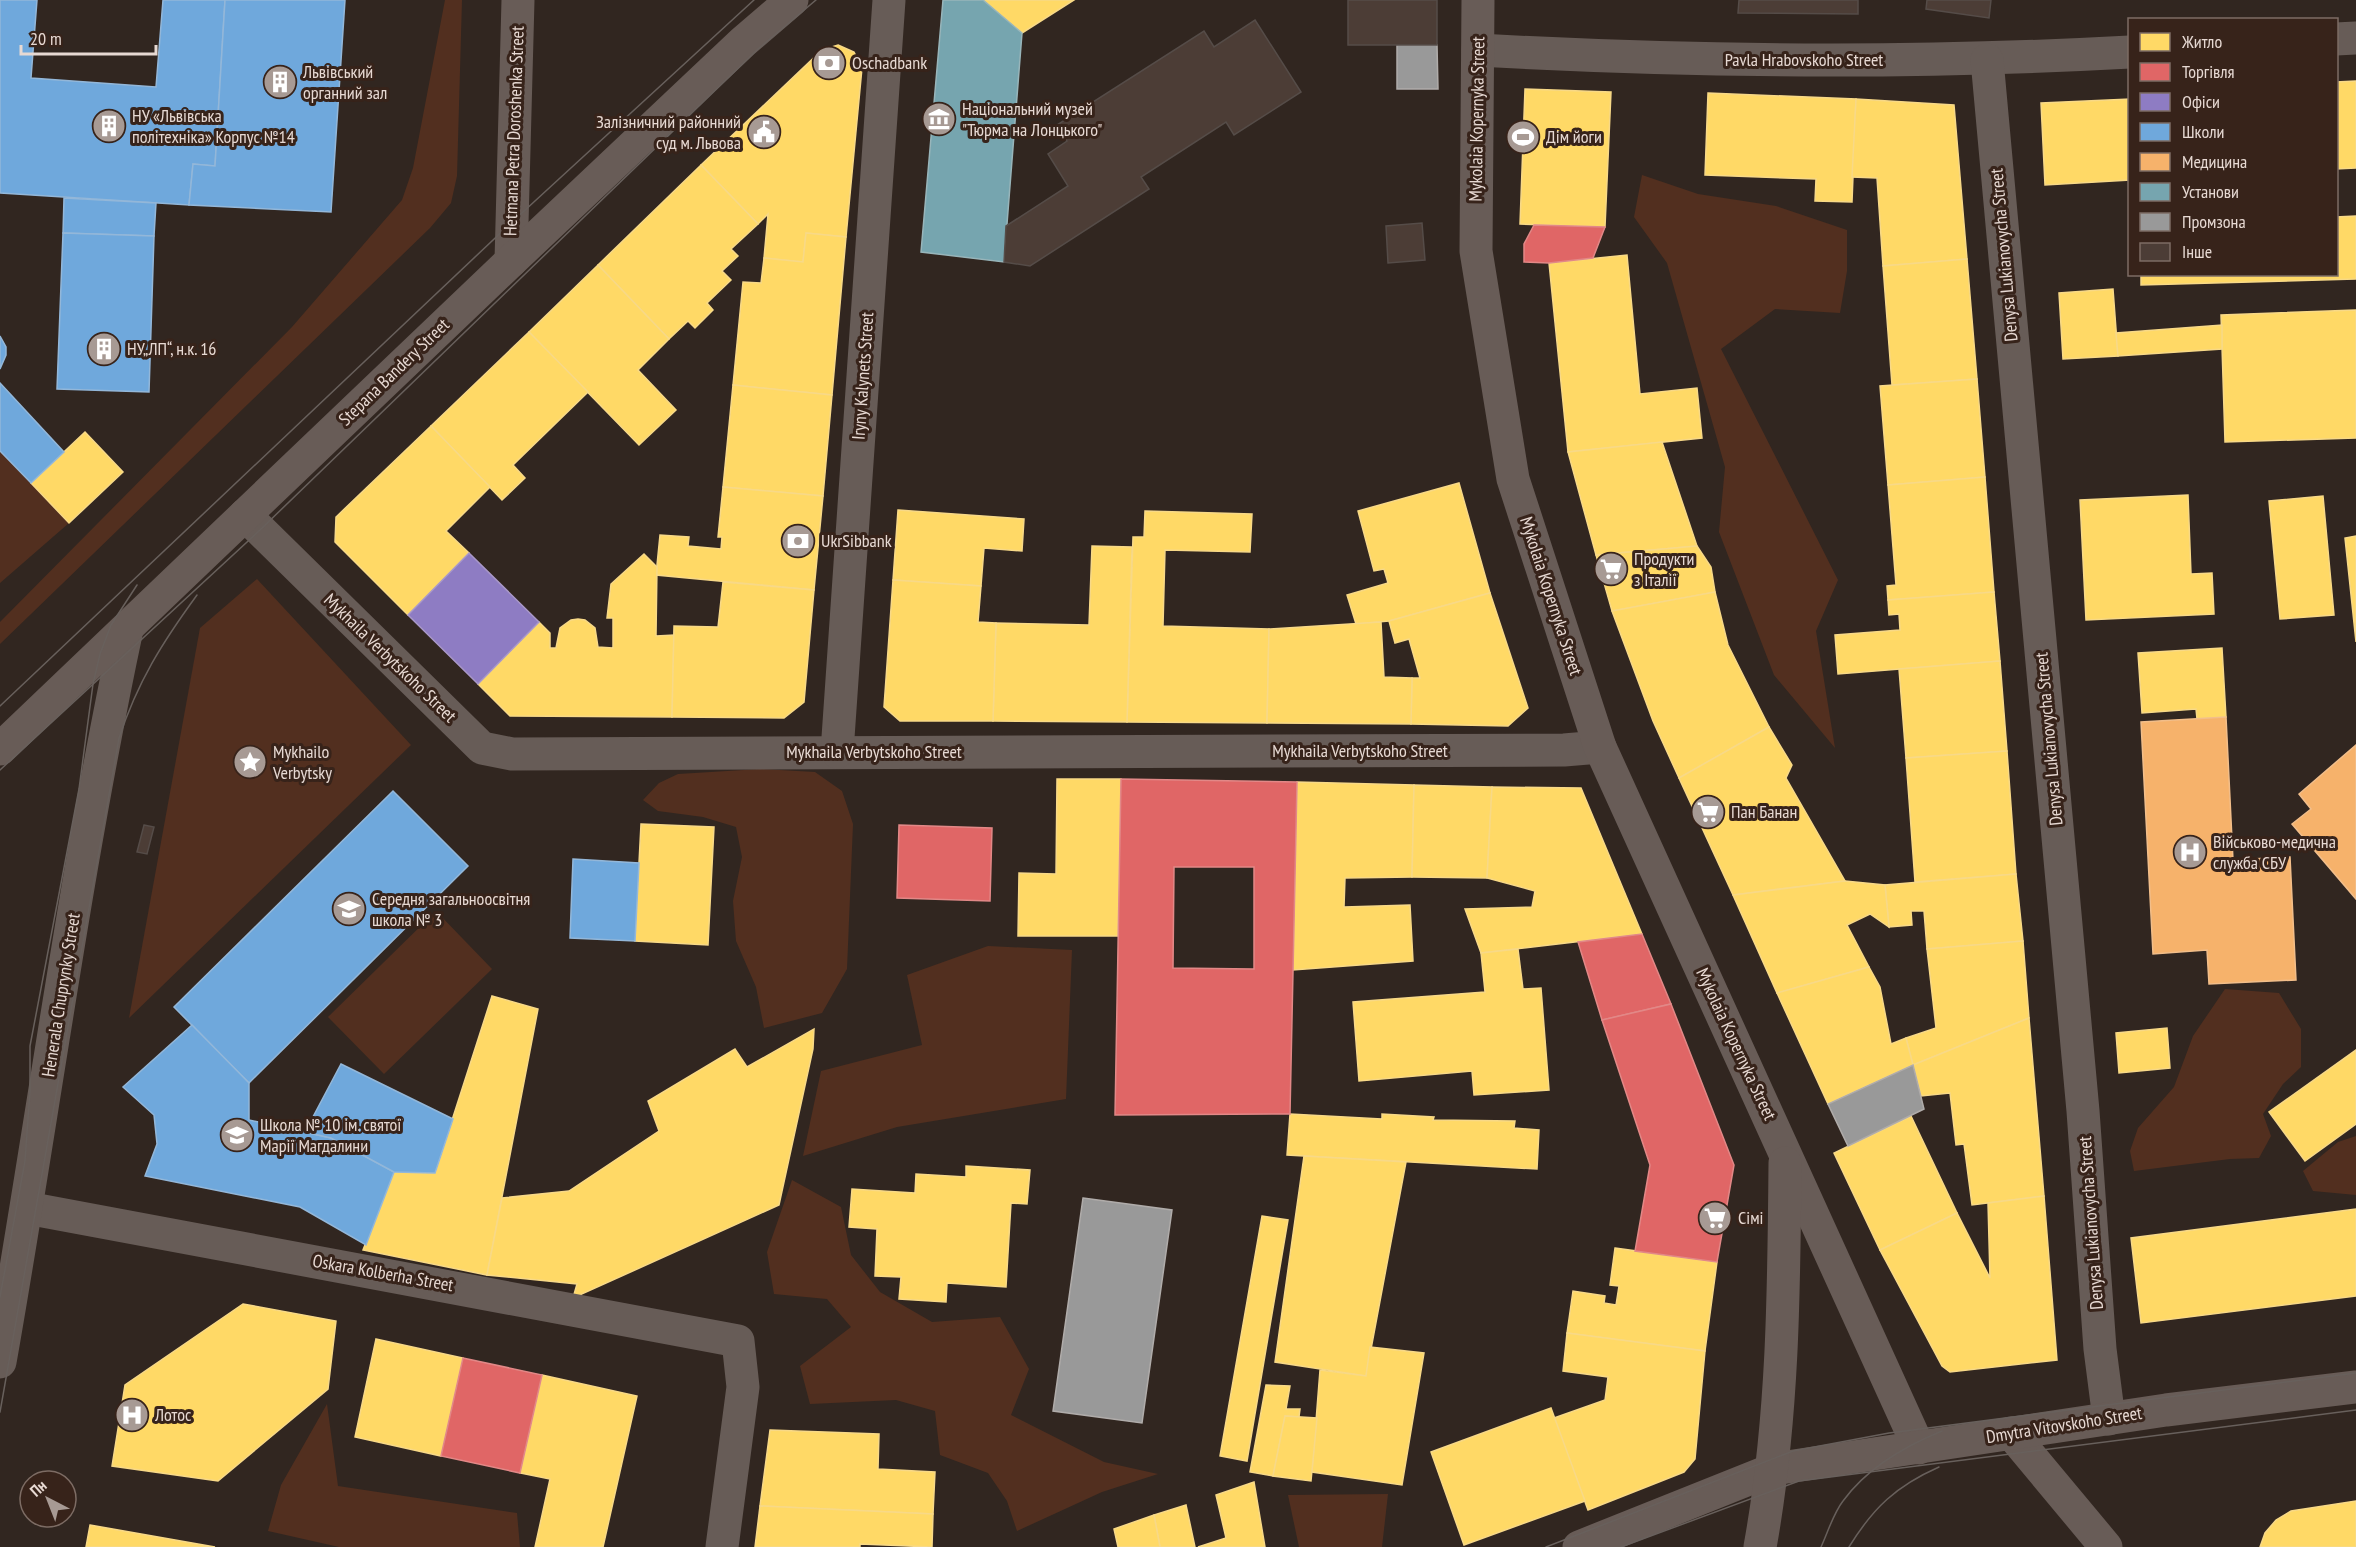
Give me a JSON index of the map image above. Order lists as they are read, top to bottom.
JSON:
{
  "streets": {
    "main road": [
      "Mykolaia Kopernyka Street",
      "Hetmana Petra Doroshenka Street",
      "Stepana Bandery Street",
      "Dmytra Vitovskoho Street"
    ],
    "street": [
      "Pavla Hrabovskoho Street",
      "Denysa Lukianovycha Street",
      "Iryny Kalynets Street",
      "Mykhaila Verbytskoho Street",
      "Henerala Chuprynky Street",
      "Oskara Kolberha Street"
    ]
  },
  "crossings": [
    ["Pavla Hrabovskoho Street", "Mykolaia Kopernyka Street"],
    ["Pavla Hrabovskoho Street", "Denysa Lukianovycha Street"],
    ["Mykolaia Kopernyka Street", "Mykhaila Verbytskoho Street"],
    ["Mykolaia Kopernyka Street", "Dmytra Vitovskoho Street"],
    ["Hetmana Petra Doroshenka Street", "Stepana Bandery Street"],
    ["Denysa Lukianovycha Street", "Dmytra Vitovskoho Street"],
    ["Stepana Bandery Street", "Mykhaila Verbytskoho Street"],
    ["Stepana Bandery Street", "Henerala Chuprynky Street"],
    ["Iryny Kalynets Street", "Mykhaila Verbytskoho Street"],
    ["Henerala Chuprynky Street", "Oskara Kolberha Street"]
  ],
  "places": {
    "bank": ["Oschadbank", "UkrSibbank"],
    "building": ["Львівський органний зал", "НУ «Львівська політехніка» Корпус №14", "НУ„ЛП“, н.к. 16"],
    "museum": ["Національний музей \"Тюрма на Лонцького\""],
    "public building": ["Залізничний районний суд м. Львова"],
    "sports": ["Дім йоги"],
    "supermarket": ["Продукти з Італії", "Пан Банан", "Сімі"],
    "place": ["Mykhailo Verbytsky"],
    "hospital": ["Військово-медична служба СБУ", "Лотос"],
    "school or university": ["Середня загальноосвітня школа № 3", "Школа № 10 ім. святої Марії Магдалини"]
  },
  "legend": [
    "Житло",
    "Торгівля",
    "Офіси",
    "Школи",
    "Медицина",
    "Установи",
    "Промзона",
    "Інше"
  ],
  "scale_bar": "20 m",
  "north": "top left"
}
